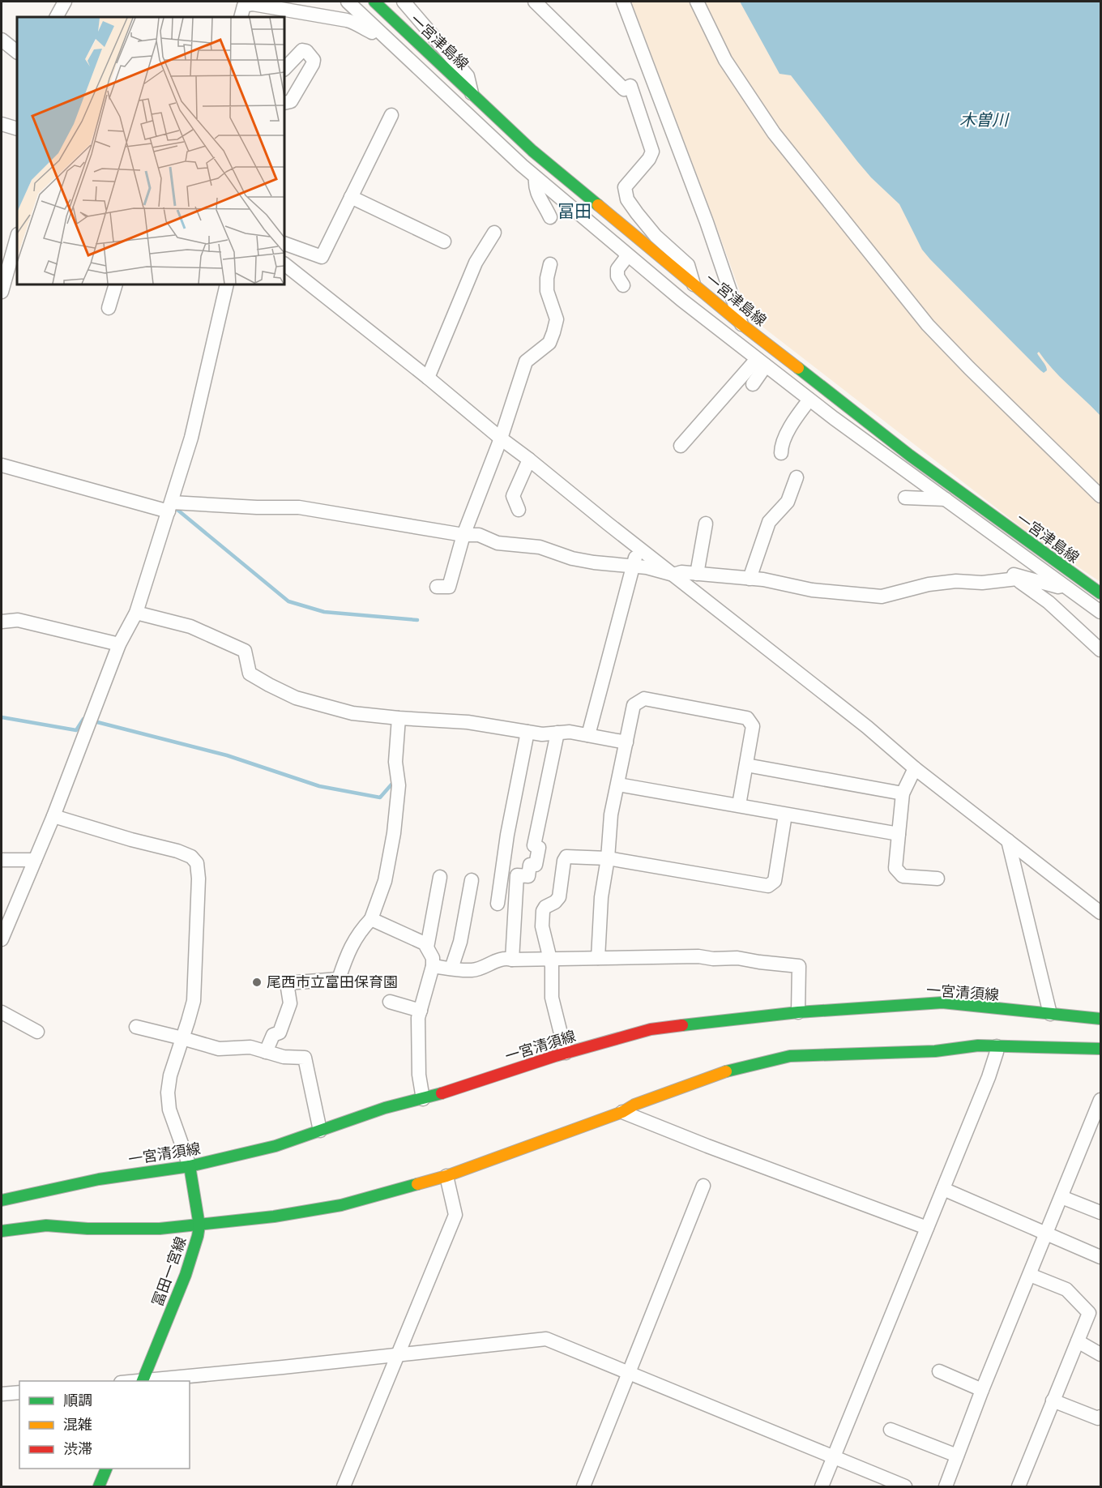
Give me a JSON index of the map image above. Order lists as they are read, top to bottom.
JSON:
{
  "streets": {
    "main road": ["一宮津島線", "一宮清須線", "冨田一宮線"]
  },
  "crossings": [
    ["一宮清須線", "冨田一宮線"]
  ],
  "districts": ["冨田"],
  "water": ["木曽川"],
  "places": ["尾西市立富田保育園"],
  "legend": ["順調", "混雑", "渋滞"]
}
